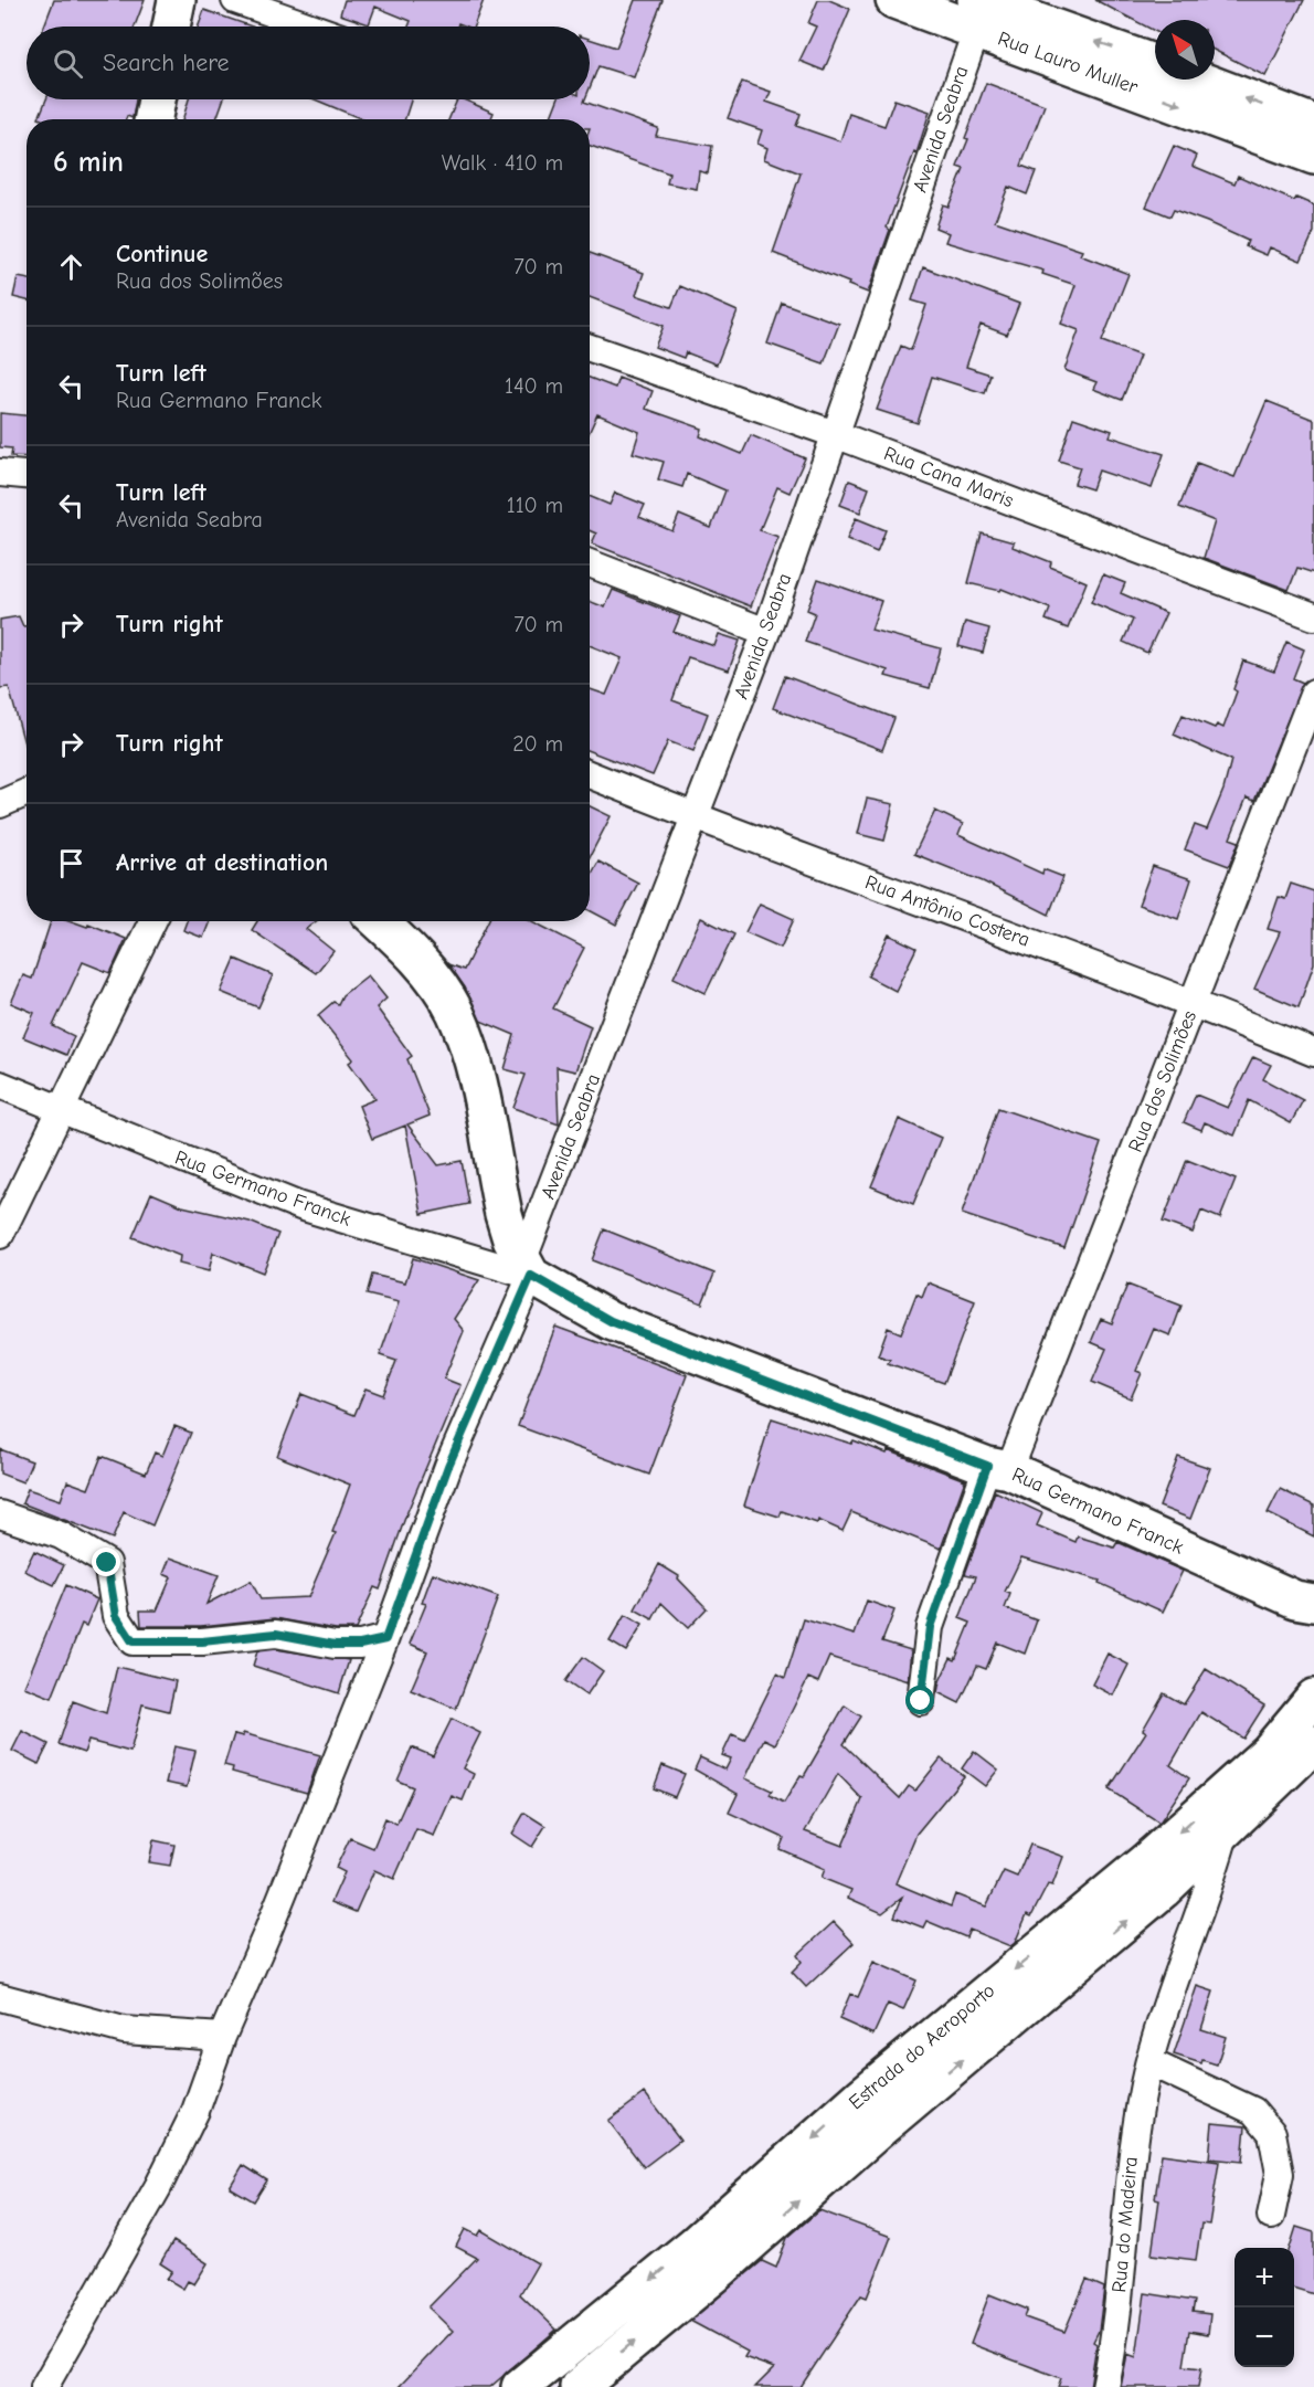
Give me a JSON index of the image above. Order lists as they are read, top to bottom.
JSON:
{
  "streets": {
    "street": [
      "Rua Lauro Muller",
      "Avenida Seabra",
      "Rua Cana Maris",
      "Rua Antônio Costera",
      "Rua dos Solimões",
      "Rua Germano Franck",
      "Estrada do Aeroporto",
      "Rua do Madeira"
    ]
  },
  "crossings": [
    ["Rua Lauro Muller", "Avenida Seabra"],
    ["Avenida Seabra", "Rua Cana Maris"],
    ["Avenida Seabra", "Rua Antônio Costera"],
    ["Avenida Seabra", "Rua Germano Franck"],
    ["Rua Antônio Costera", "Rua dos Solimões"],
    ["Rua dos Solimões", "Rua Germano Franck"],
    ["Estrada do Aeroporto", "Rua do Madeira"]
  ],
  "north": "top left",
  "page": {
    "search": "Search here",
    "heading": ["6 min", "Walk · 410 m"],
    "list": [
      ["Continue", "Rua dos Solimões", "70 m"],
      ["Turn left", "Rua Germano Franck", "140 m"],
      ["Turn left", "Avenida Seabra", "110 m"],
      ["Turn right", "70 m"],
      ["Turn right", "20 m"],
      "Arrive at destination"
    ],
    "map_buttons": ["+", "−"]
  }
}
